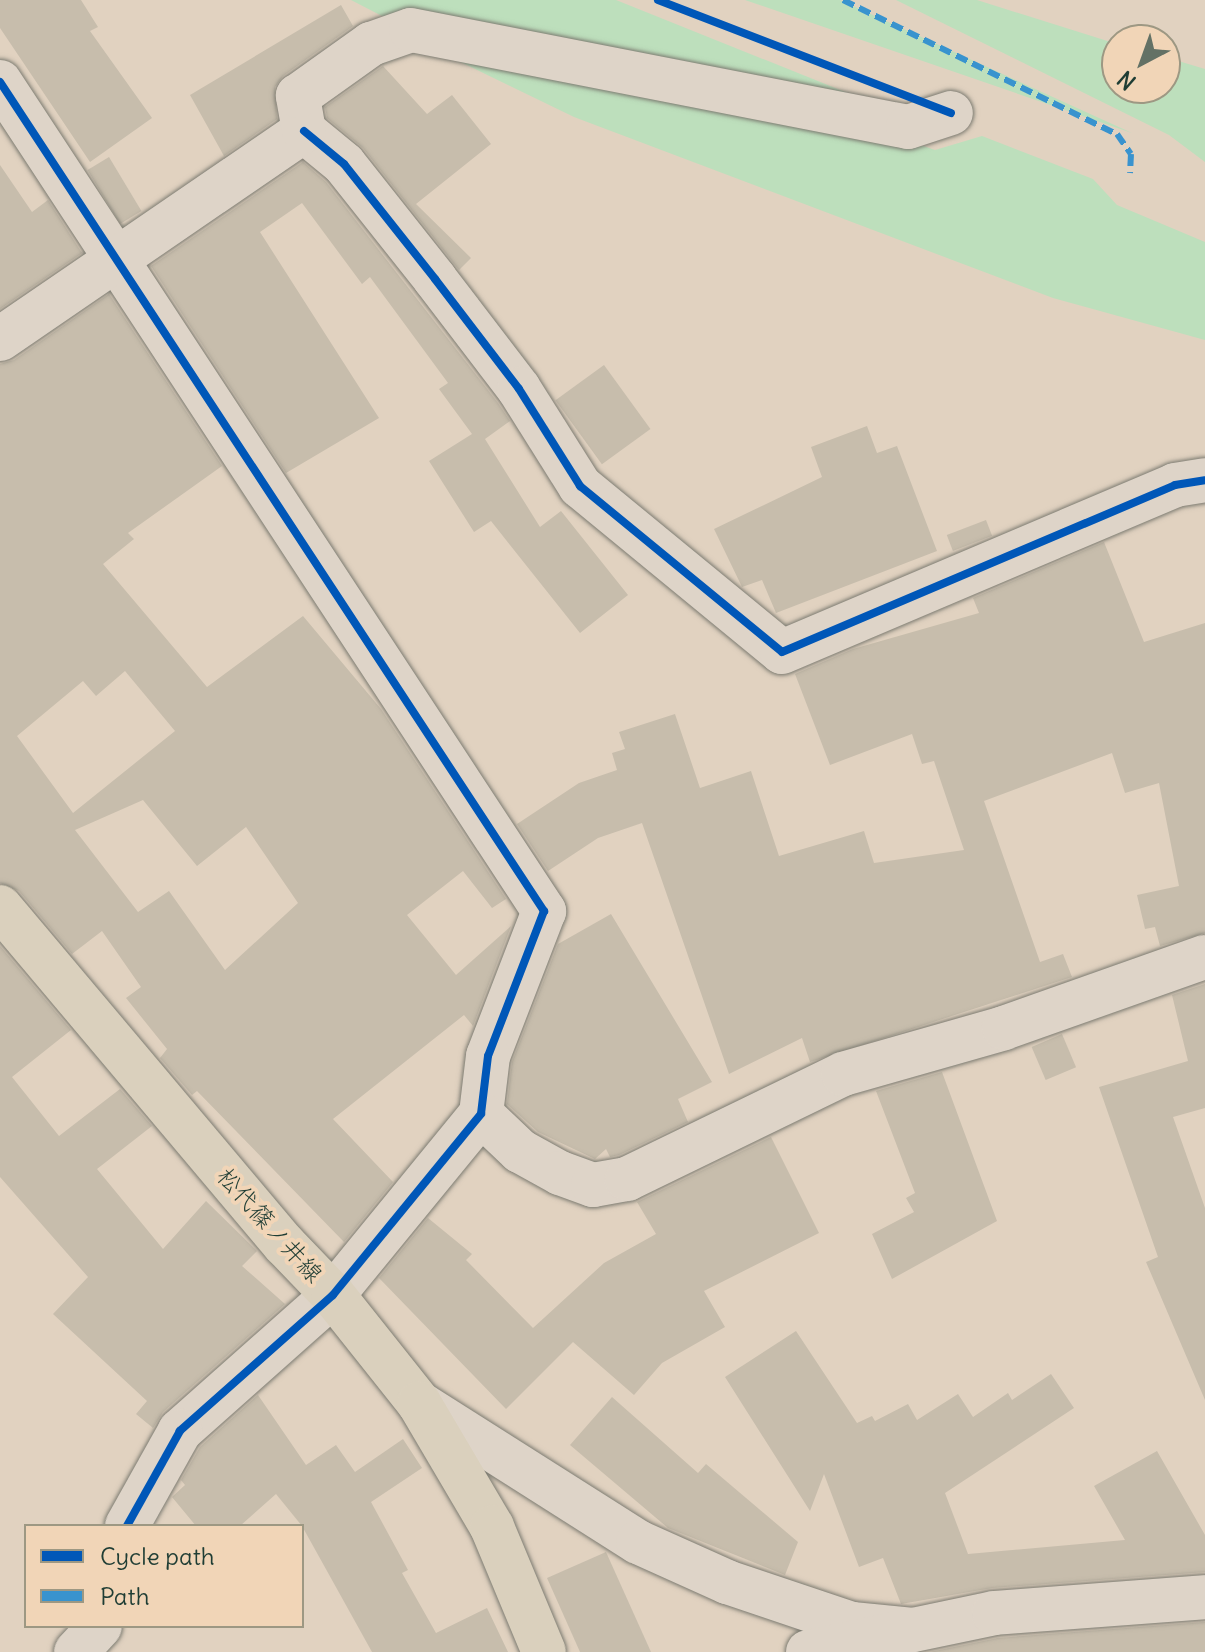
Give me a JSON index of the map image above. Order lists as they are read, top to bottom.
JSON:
{
  "streets": {
    "main road": ["松代篠ノ井線"]
  },
  "legend": ["Cycle path", "Path"],
  "north": "bottom left"
}
